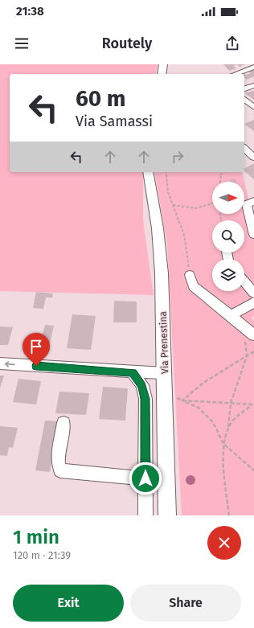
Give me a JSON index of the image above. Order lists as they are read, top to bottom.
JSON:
{
  "streets": {
    "main road": ["Via Prenestina"]
  },
  "north": "right",
  "page": {
    "status": "21:38",
    "header": "Routely",
    "turn": ["60 m", "Via Samassi"],
    "heading": ["1 min", "120 m · 21:39"],
    "buttons": ["Exit", "Share"]
  }
}
